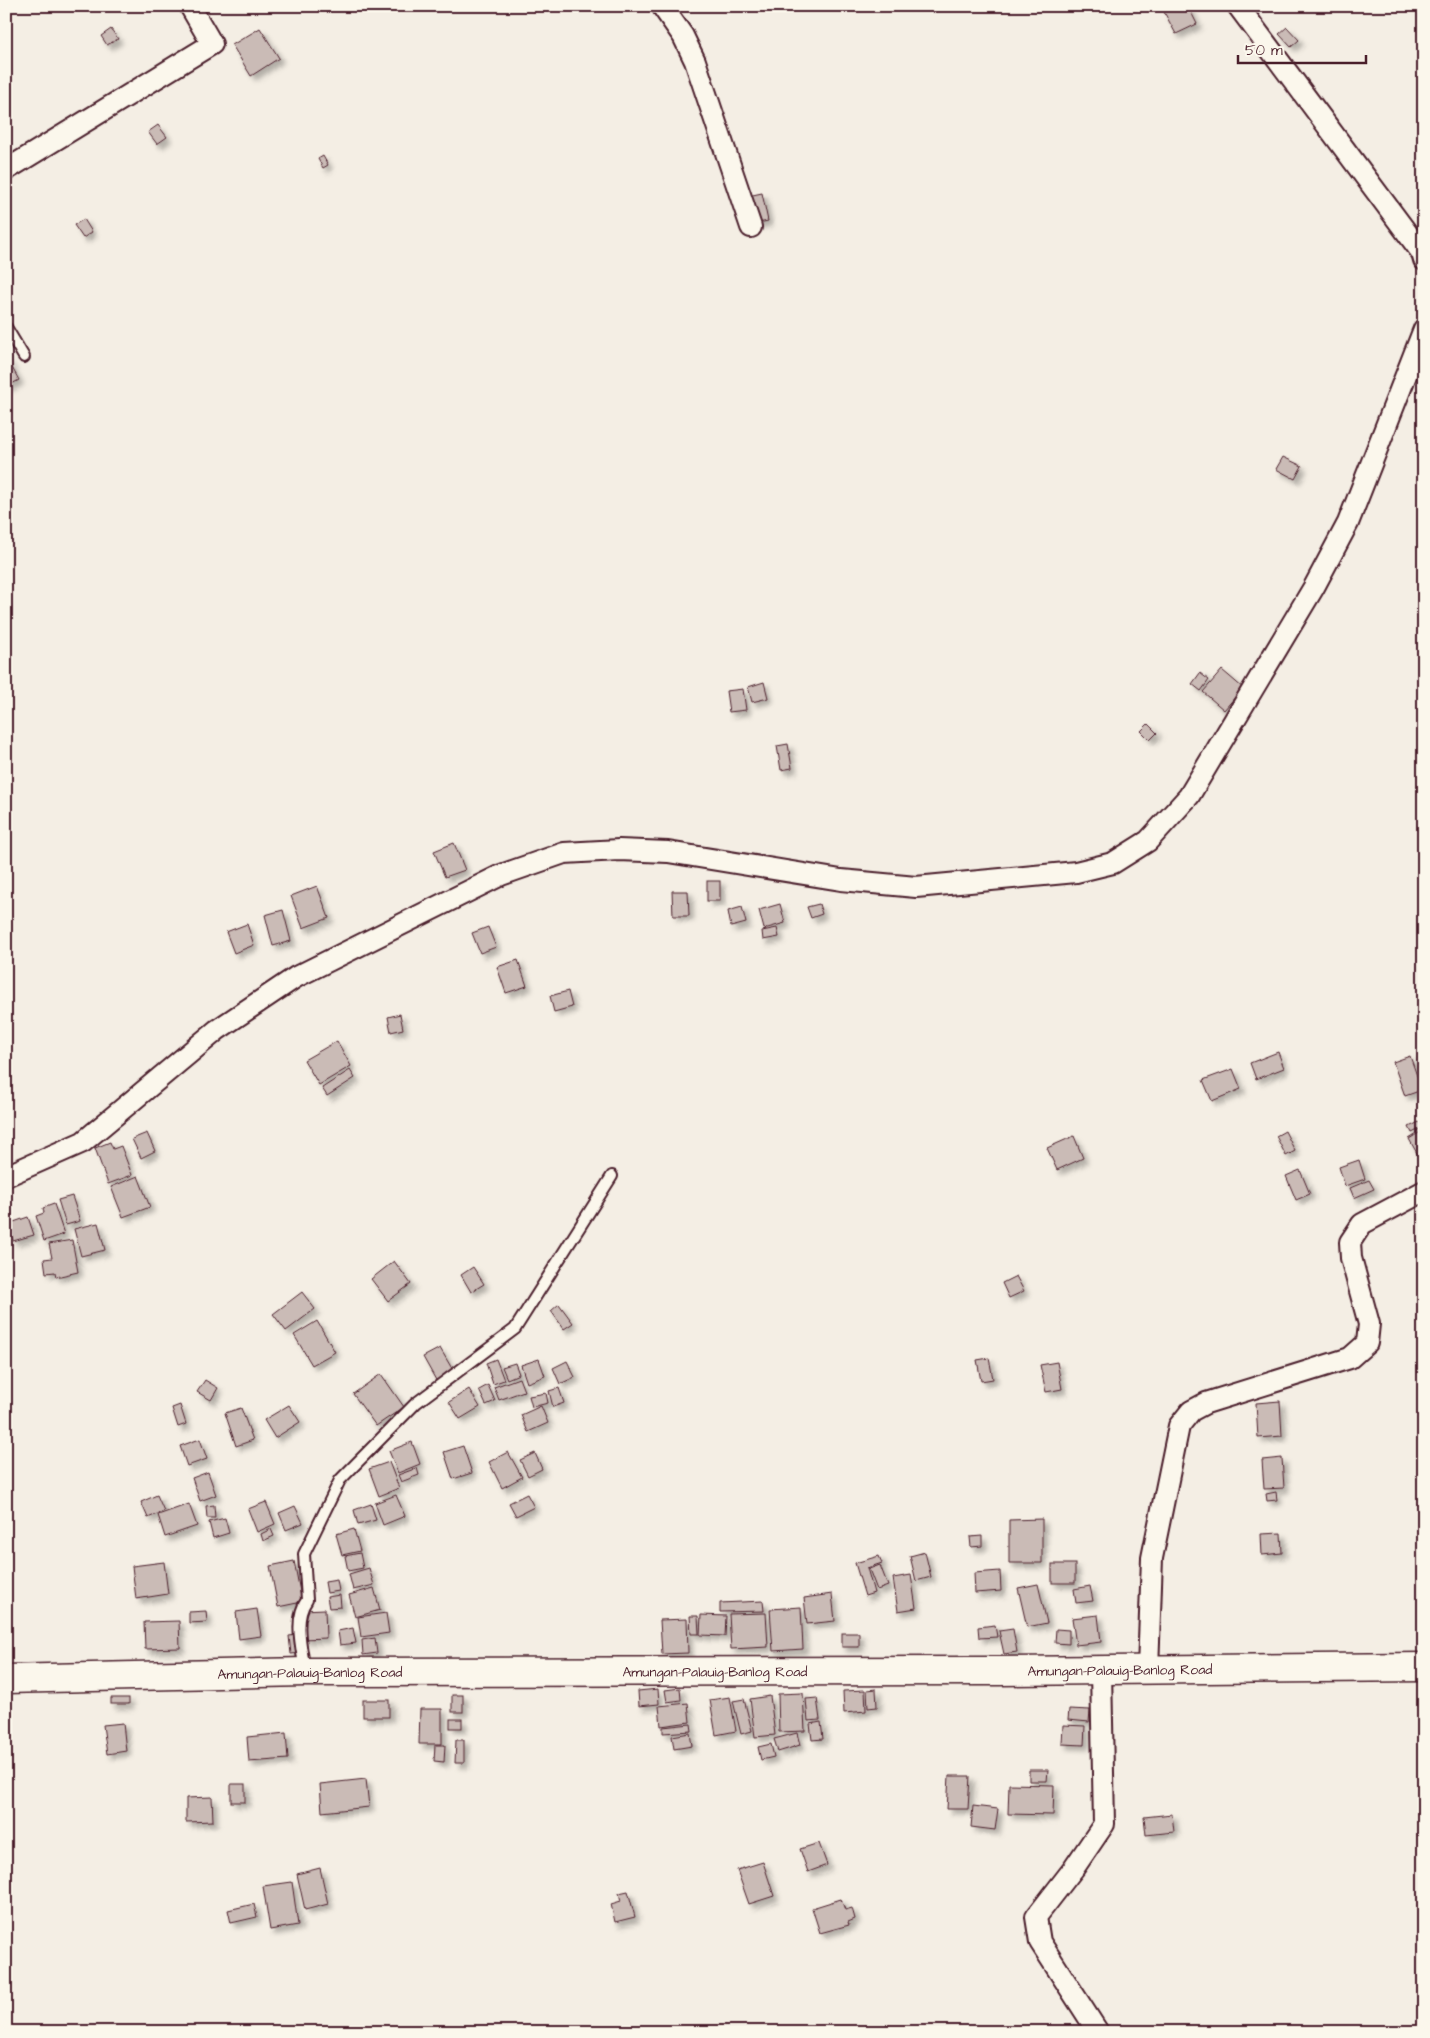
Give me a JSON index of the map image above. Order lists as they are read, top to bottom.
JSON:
{
  "streets": {
    "main road": ["Amungan-Palauig-Banlog Road"]
  },
  "scale_bar": "50 m"
}
